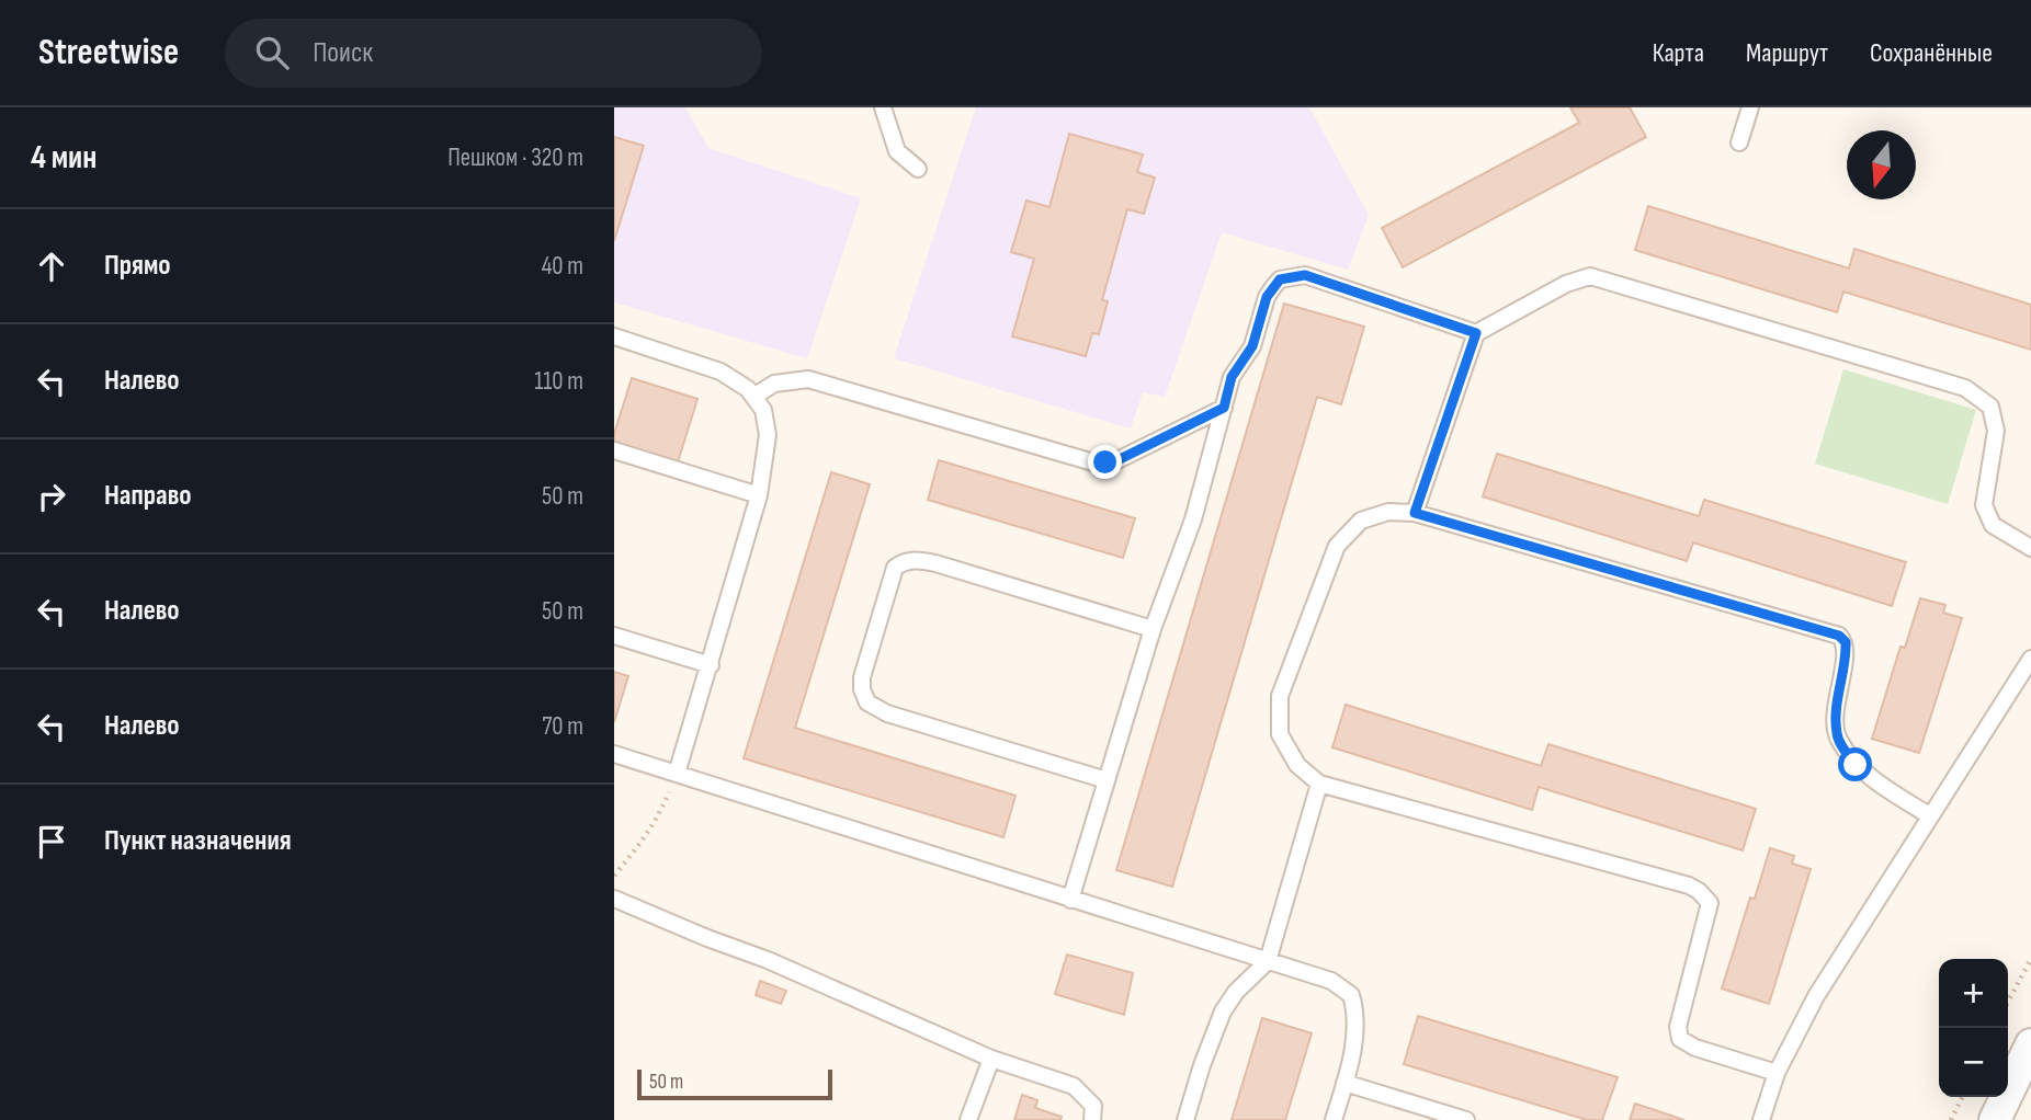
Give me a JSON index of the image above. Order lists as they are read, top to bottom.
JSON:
{
  "scale_bar": "50 m",
  "north": "bottom",
  "page": {
    "header": "Streetwise",
    "search": "Поиск",
    "nav": ["Карта", "Маршрут", "Сохранённые"],
    "heading": ["4 мин", "Пешком · 320 m"],
    "list": [
      ["Прямо", "40 m"],
      ["Налево", "110 m"],
      ["Направо", "50 m"],
      ["Налево", "50 m"],
      ["Налево", "70 m"],
      "Пункт назначения"
    ],
    "map_buttons": ["+", "−"],
    "scale": "50 m"
  }
}
